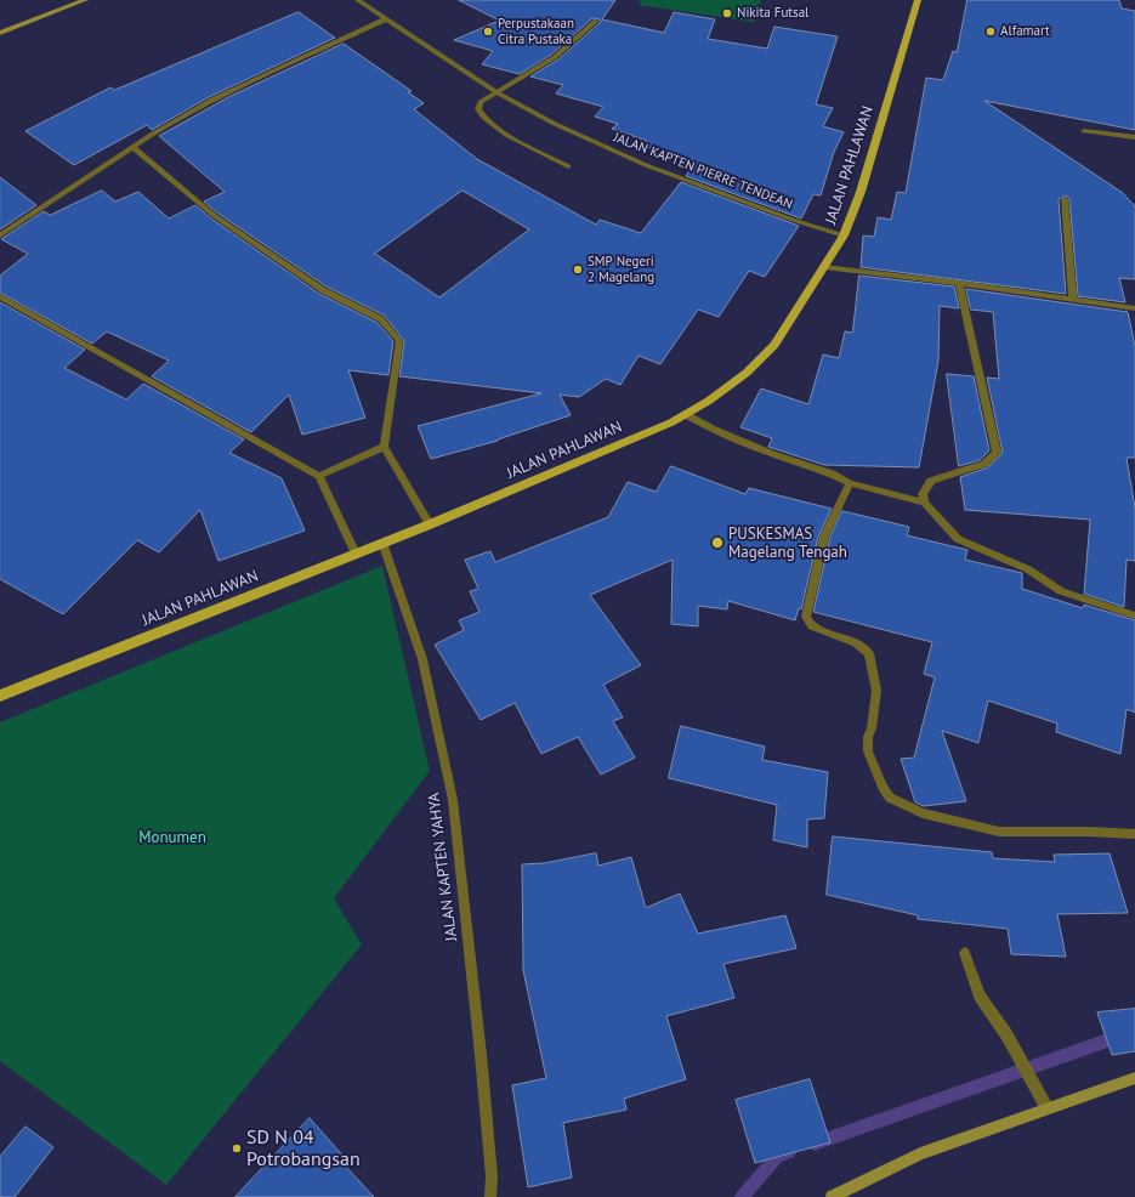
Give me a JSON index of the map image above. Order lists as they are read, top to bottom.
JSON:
{
  "streets": {
    "main road": ["JALAN PAHLAWAN"],
    "street": ["JALAN KAPTEN PIERRE TENDEAN", "JALAN KAPTEN YAHYA"]
  },
  "crossings": [
    ["JALAN PAHLAWAN", "JALAN KAPTEN PIERRE TENDEAN"],
    ["JALAN PAHLAWAN", "JALAN KAPTEN YAHYA"]
  ],
  "parks": ["Monumen"],
  "places": [
    "Nikita Futsal",
    "Perpustakaan Citra Pustaka",
    "Alfamart",
    "SMP Negeri 2 Magelang",
    "PUSKESMAS Magelang Tengah",
    "SD N 04 Potrobangsan"
  ]
}
